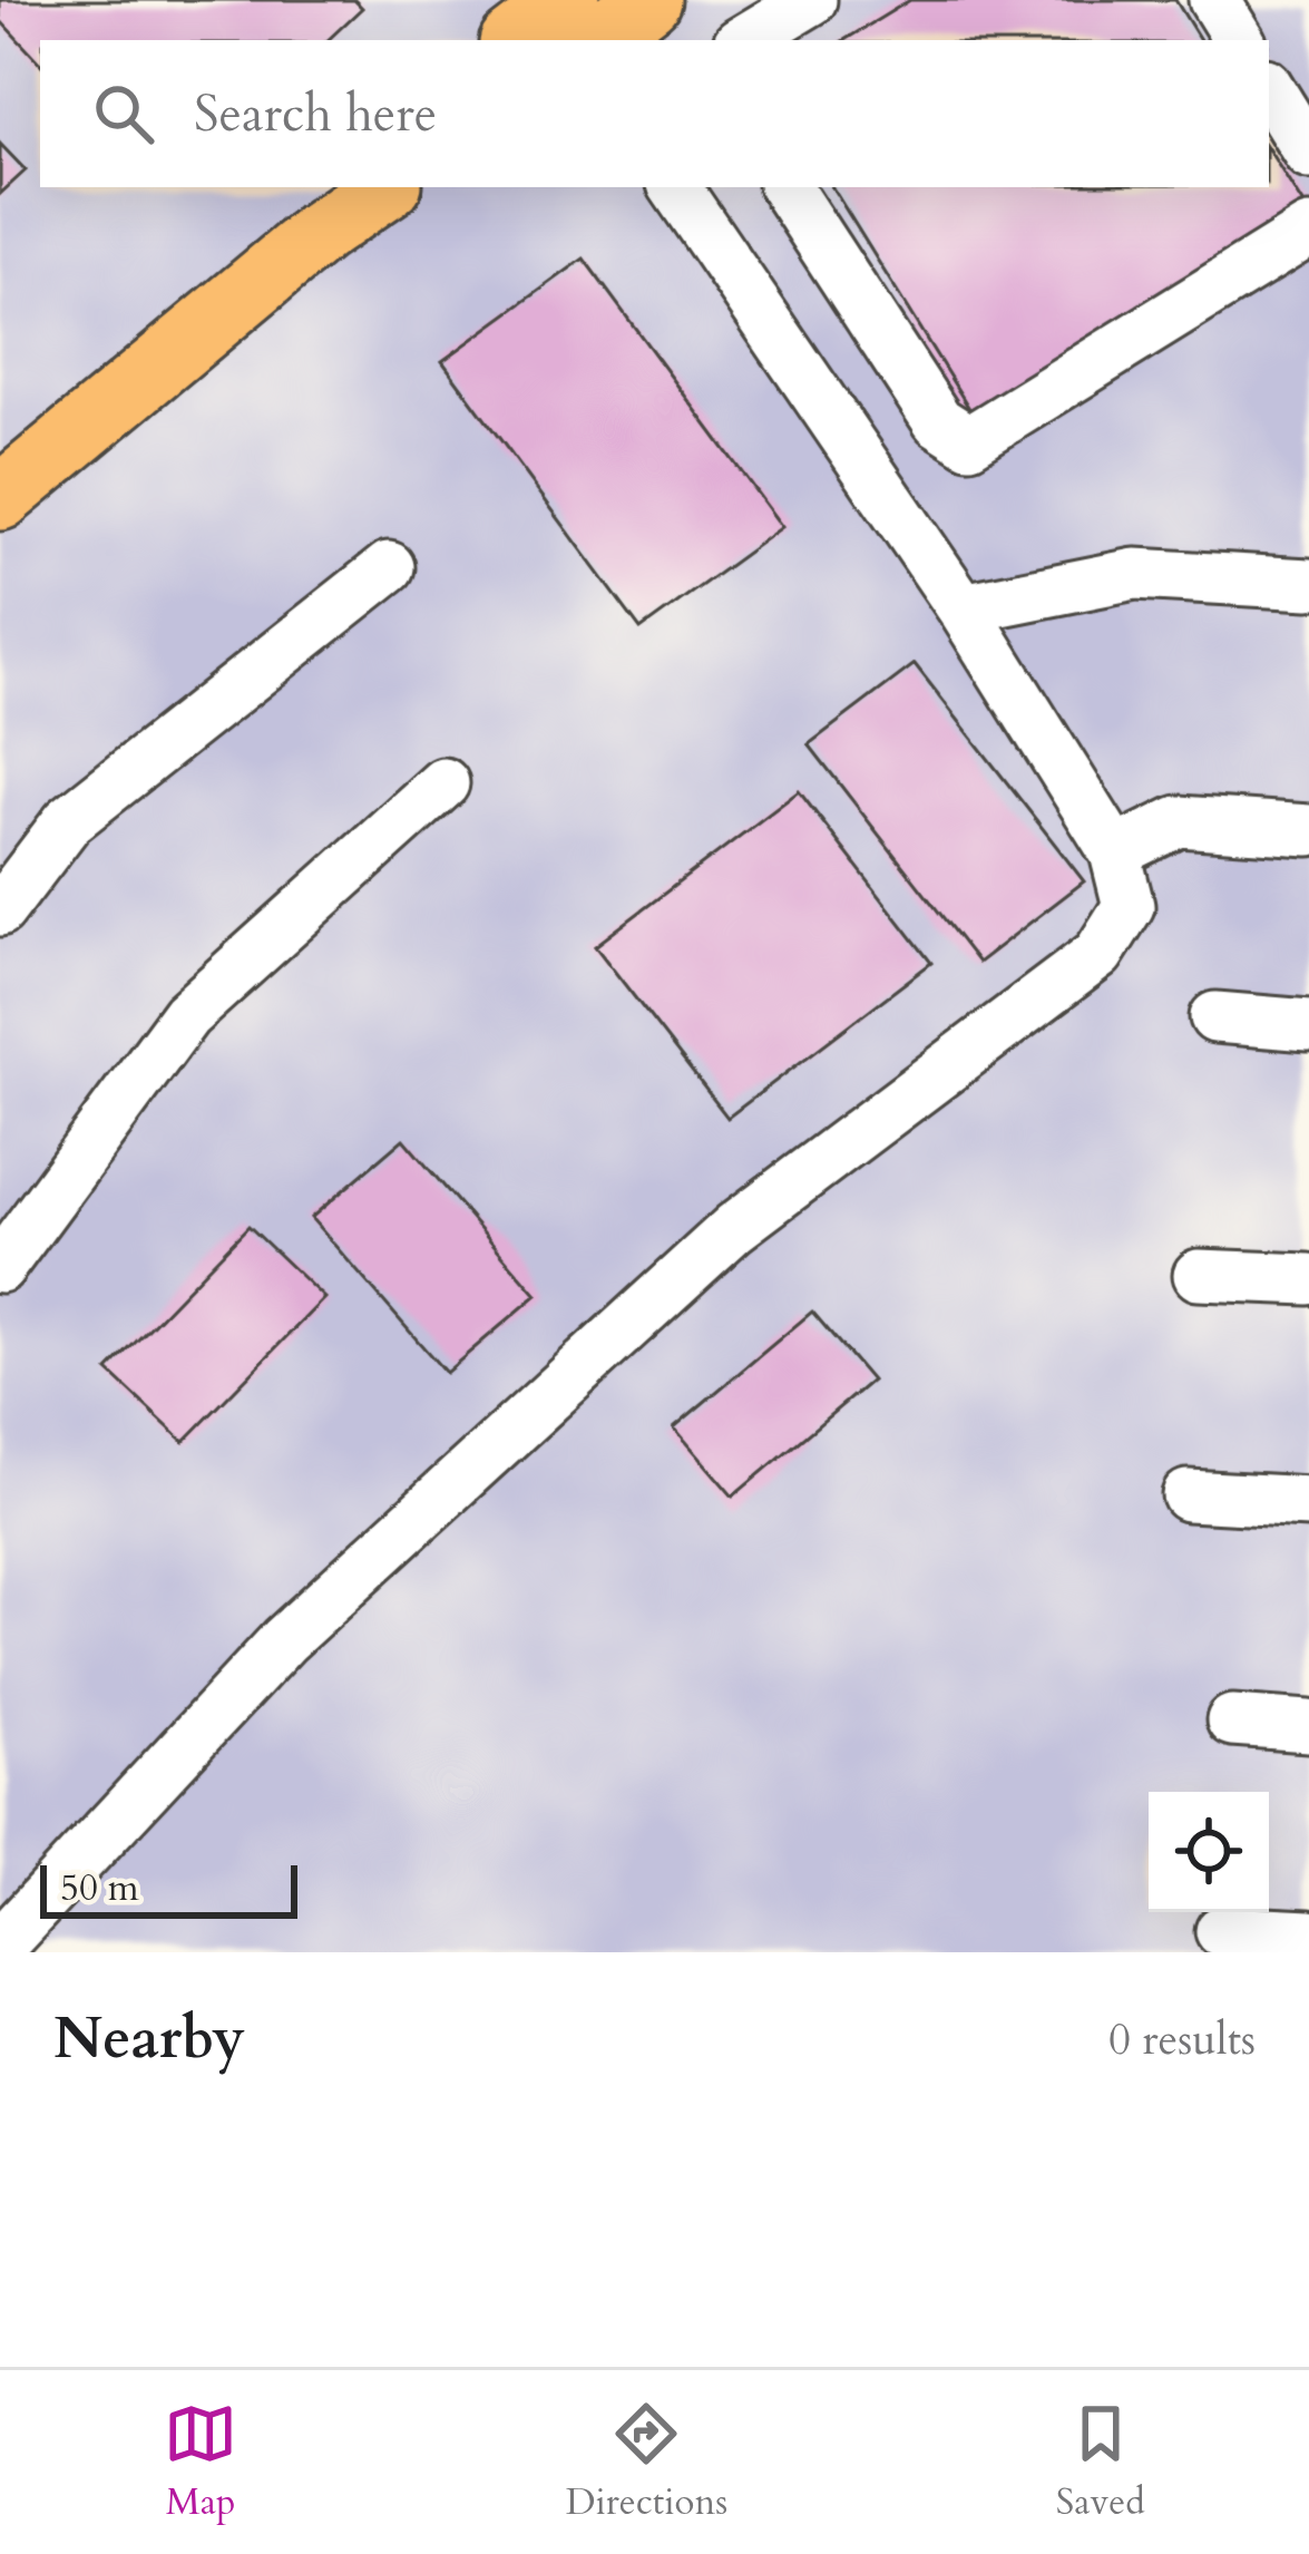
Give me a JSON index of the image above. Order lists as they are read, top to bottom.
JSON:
{
  "scale_bar": "50 m",
  "page": {
    "search": "Search here",
    "scale": "50 m",
    "heading": ["Nearby", "0 results"],
    "nav": ["Map", "Directions", "Saved"]
  }
}
